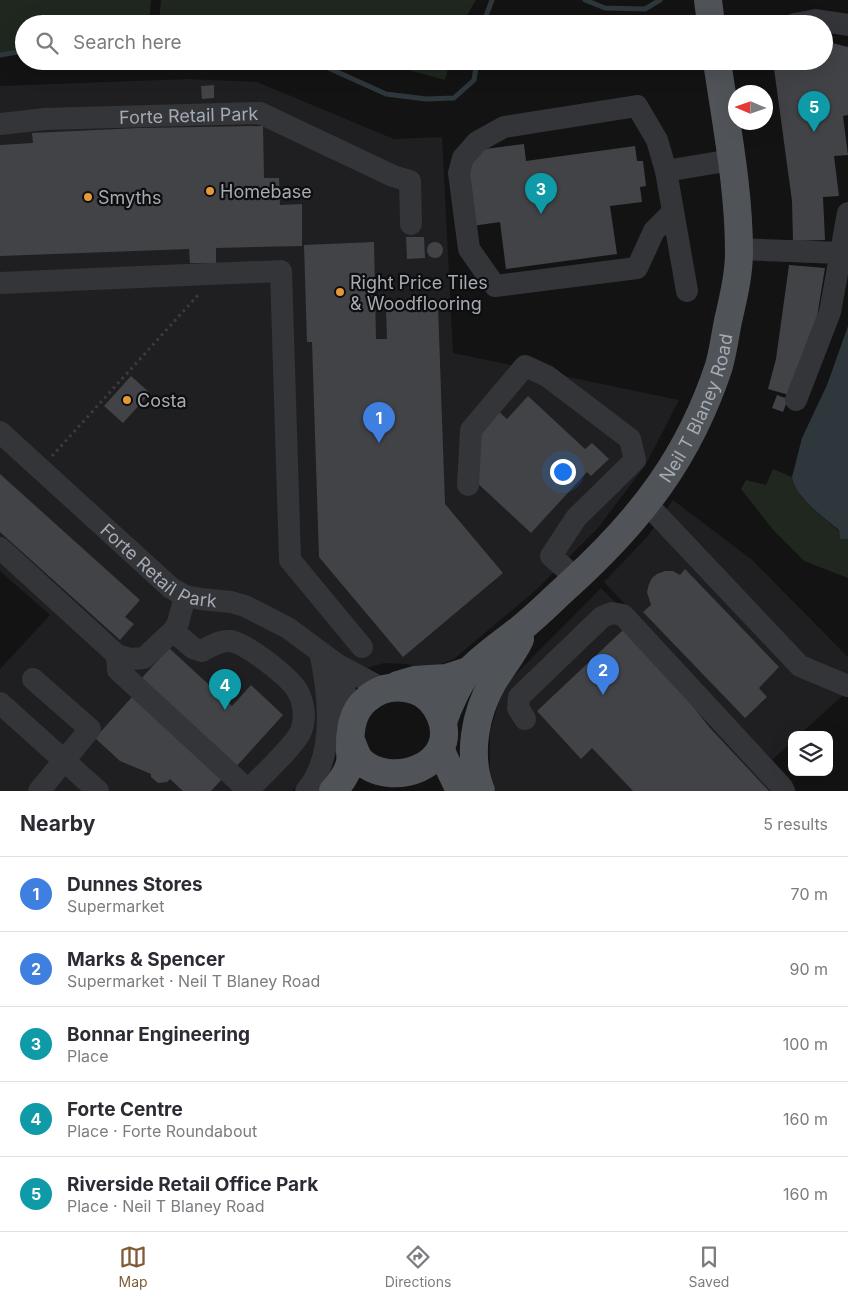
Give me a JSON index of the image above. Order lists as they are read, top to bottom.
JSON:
{
  "streets": {
    "main road": ["Neil T Blaney Road"],
    "lane": ["Forte Retail Park"]
  },
  "crossings": [
    ["Forte Retail Park", "Neil T Blaney Road"]
  ],
  "places": [
    "Homebase",
    "Smyths",
    "Right Price Tiles & Woodflooring",
    "Costa"
  ],
  "north": "left",
  "page": {
    "search": "Search here",
    "pins": [
      "5",
      "3",
      "1",
      "2",
      "4"
    ],
    "heading": ["Nearby", "5 results"],
    "list": [
      {
        "mark": "1",
        "name": "Dunnes Stores",
        "note": "Supermarket",
        "value": "70 m"
      },
      {
        "mark": "2",
        "name": "Marks & Spencer",
        "note": "Supermarket · Neil T Blaney Road",
        "value": "90 m"
      },
      {
        "mark": "3",
        "name": "Bonnar Engineering",
        "note": "Place",
        "value": "100 m"
      },
      {
        "mark": "4",
        "name": "Forte Centre",
        "note": "Place · Forte Roundabout",
        "value": "160 m"
      },
      {
        "mark": "5",
        "name": "Riverside Retail Office Park",
        "note": "Place · Neil T Blaney Road",
        "value": "160 m"
      }
    ],
    "nav": ["Map", "Directions", "Saved"]
  }
}
